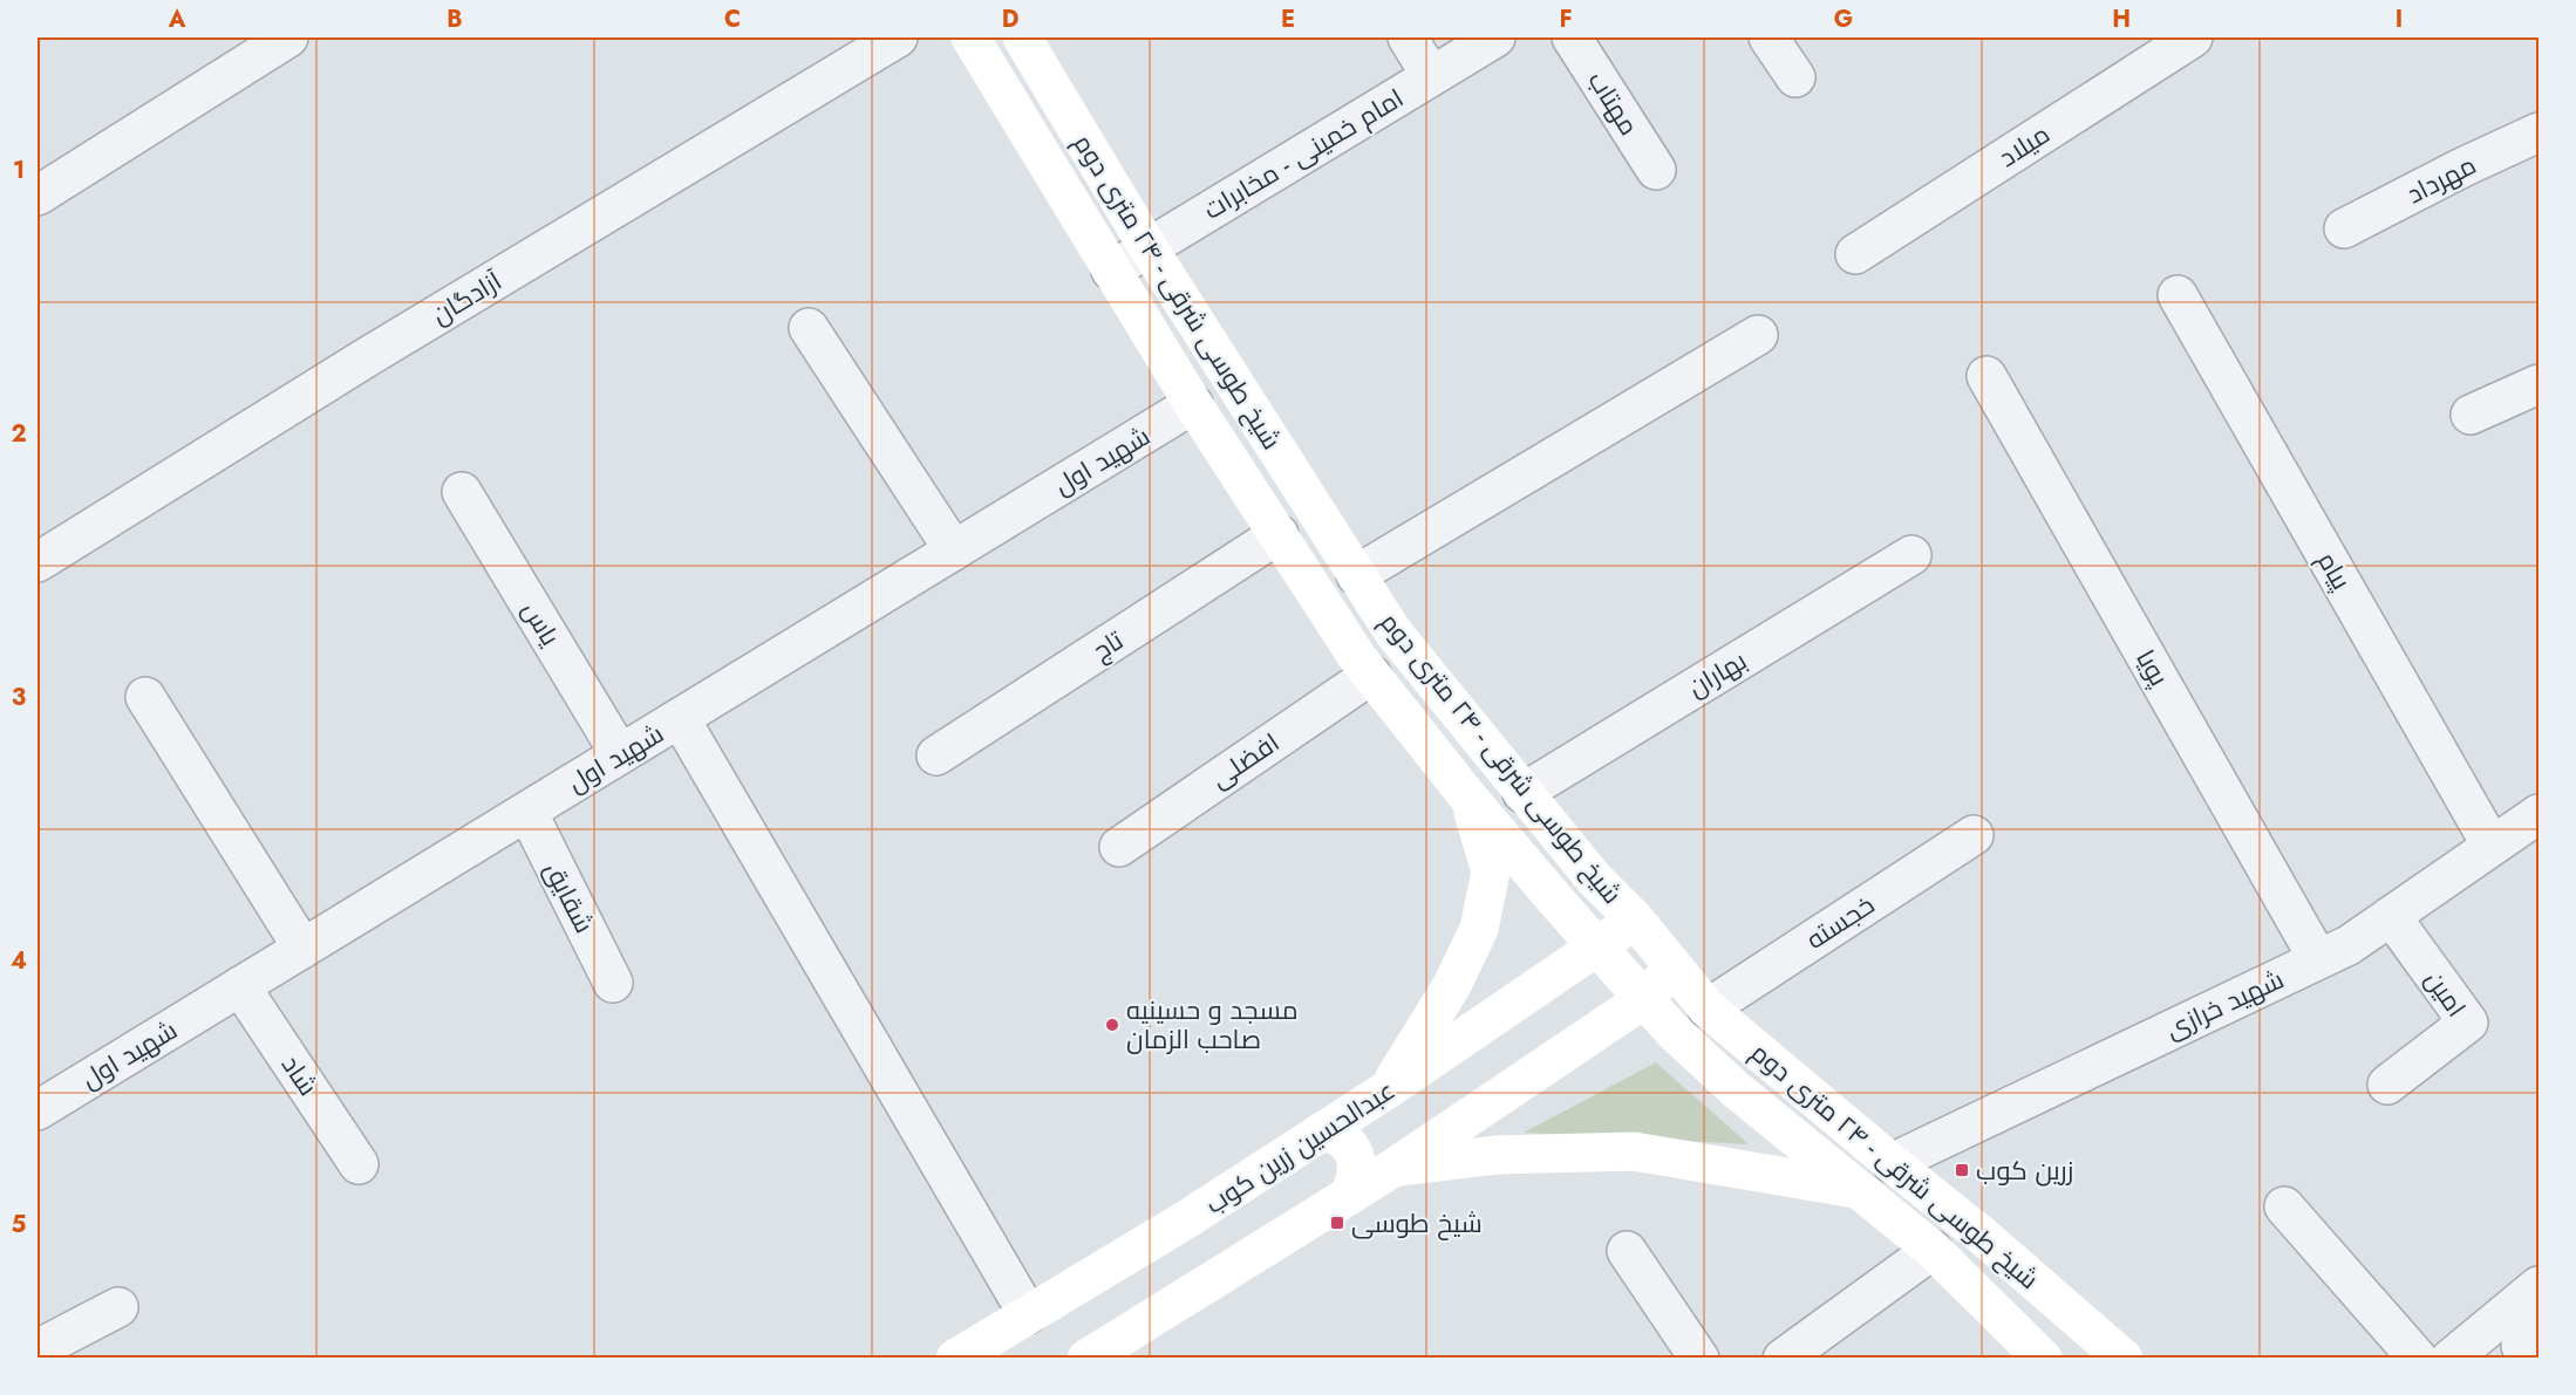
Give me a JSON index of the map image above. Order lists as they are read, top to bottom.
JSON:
{
  "streets": {
    "main road": ["شیخ طوسی شرقی - ۲۴ متری دوم", "عبدالحسین زرین کوب"],
    "street": [
      "مهتاب",
      "میلاد",
      "امام خمینی - مخابرات",
      "مهرداد",
      "آزادگان",
      "شهید اول",
      "پیام",
      "یاس",
      "تاج",
      "پویا",
      "بهاران",
      "افضلی",
      "شقایق",
      "خجسته",
      "امین",
      "شهید خرازی",
      "شاد"
    ]
  },
  "crossings": [
    ["امام خمینی - مخابرات", "شیخ طوسی شرقی - ۲۴ متری دوم"],
    ["شیخ طوسی شرقی - ۲۴ متری دوم", "شهید اول"],
    ["شیخ طوسی شرقی - ۲۴ متری دوم", "تاج"],
    ["شیخ طوسی شرقی - ۲۴ متری دوم", "بهاران"],
    ["شیخ طوسی شرقی - ۲۴ متری دوم", "افضلی"],
    ["شیخ طوسی شرقی - ۲۴ متری دوم", "خجسته"],
    ["شیخ طوسی شرقی - ۲۴ متری دوم", "شهید خرازی"],
    ["شیخ طوسی شرقی - ۲۴ متری دوم", "عبدالحسین زرین کوب"],
    ["شهید اول", "یاس"],
    ["شهید اول", "شقایق"],
    ["شهید اول", "شاد"],
    ["پیام", "شهید خرازی"],
    ["پویا", "شهید خرازی"],
    ["امین", "شهید خرازی"]
  ],
  "places": {
    "other": ["مسجد و حسینیه صاحب الزمان"],
    "transit": ["زرین کوب", "شیخ طوسی"]
  },
  "grid": {
    "columns": [
      "A",
      "B",
      "C",
      "D",
      "E",
      "F",
      "G",
      "H",
      "I"
    ],
    "rows": [
      "1",
      "2",
      "3",
      "4",
      "5"
    ]
  }
}
